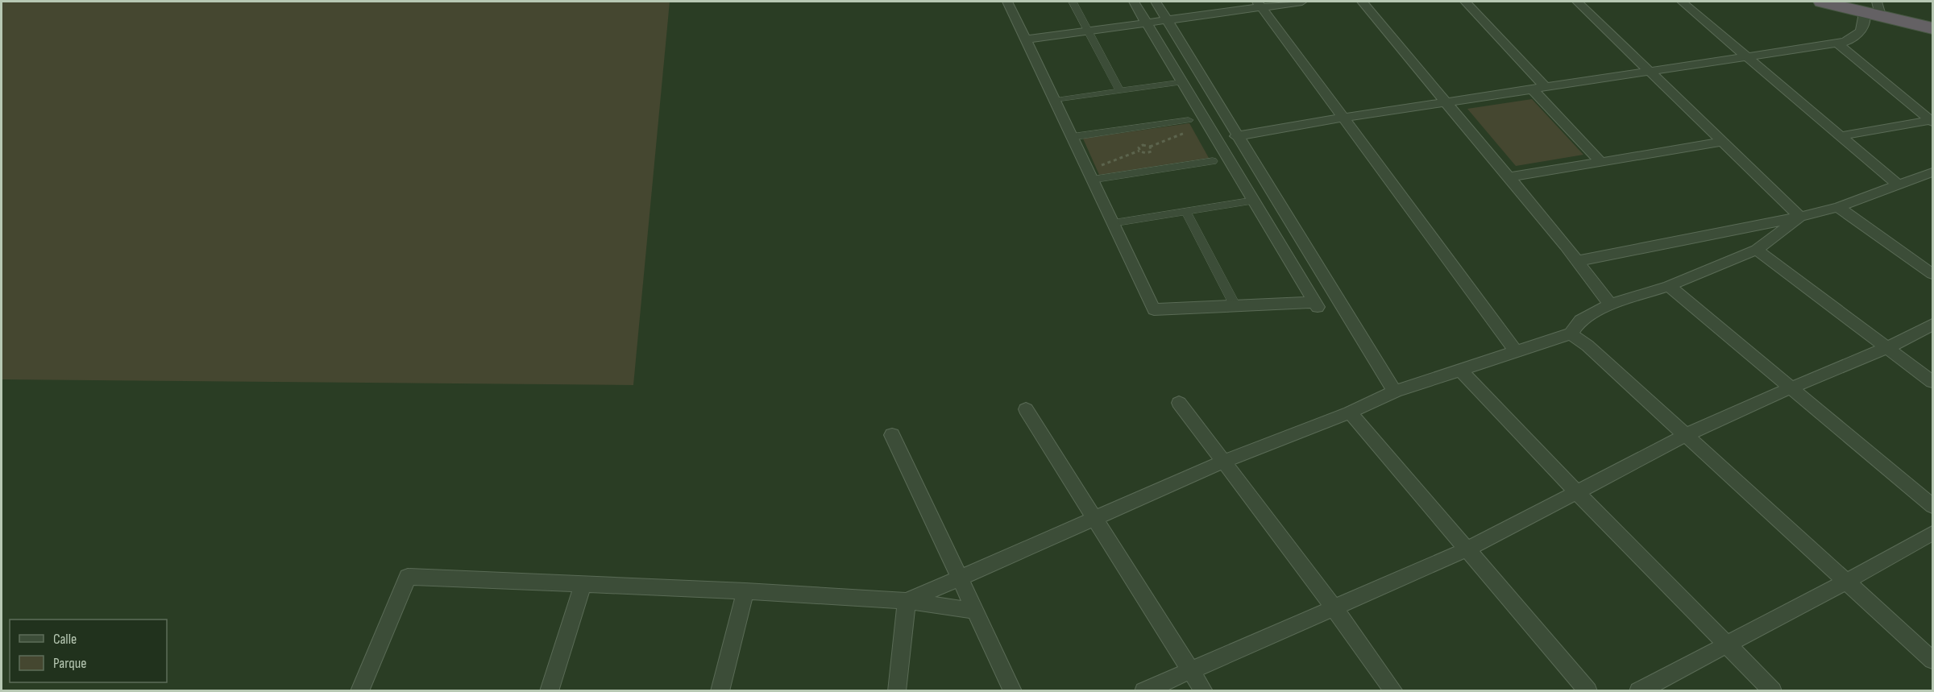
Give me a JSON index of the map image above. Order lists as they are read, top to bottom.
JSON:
{
  "legend": ["Calle", "Parque"]
}
